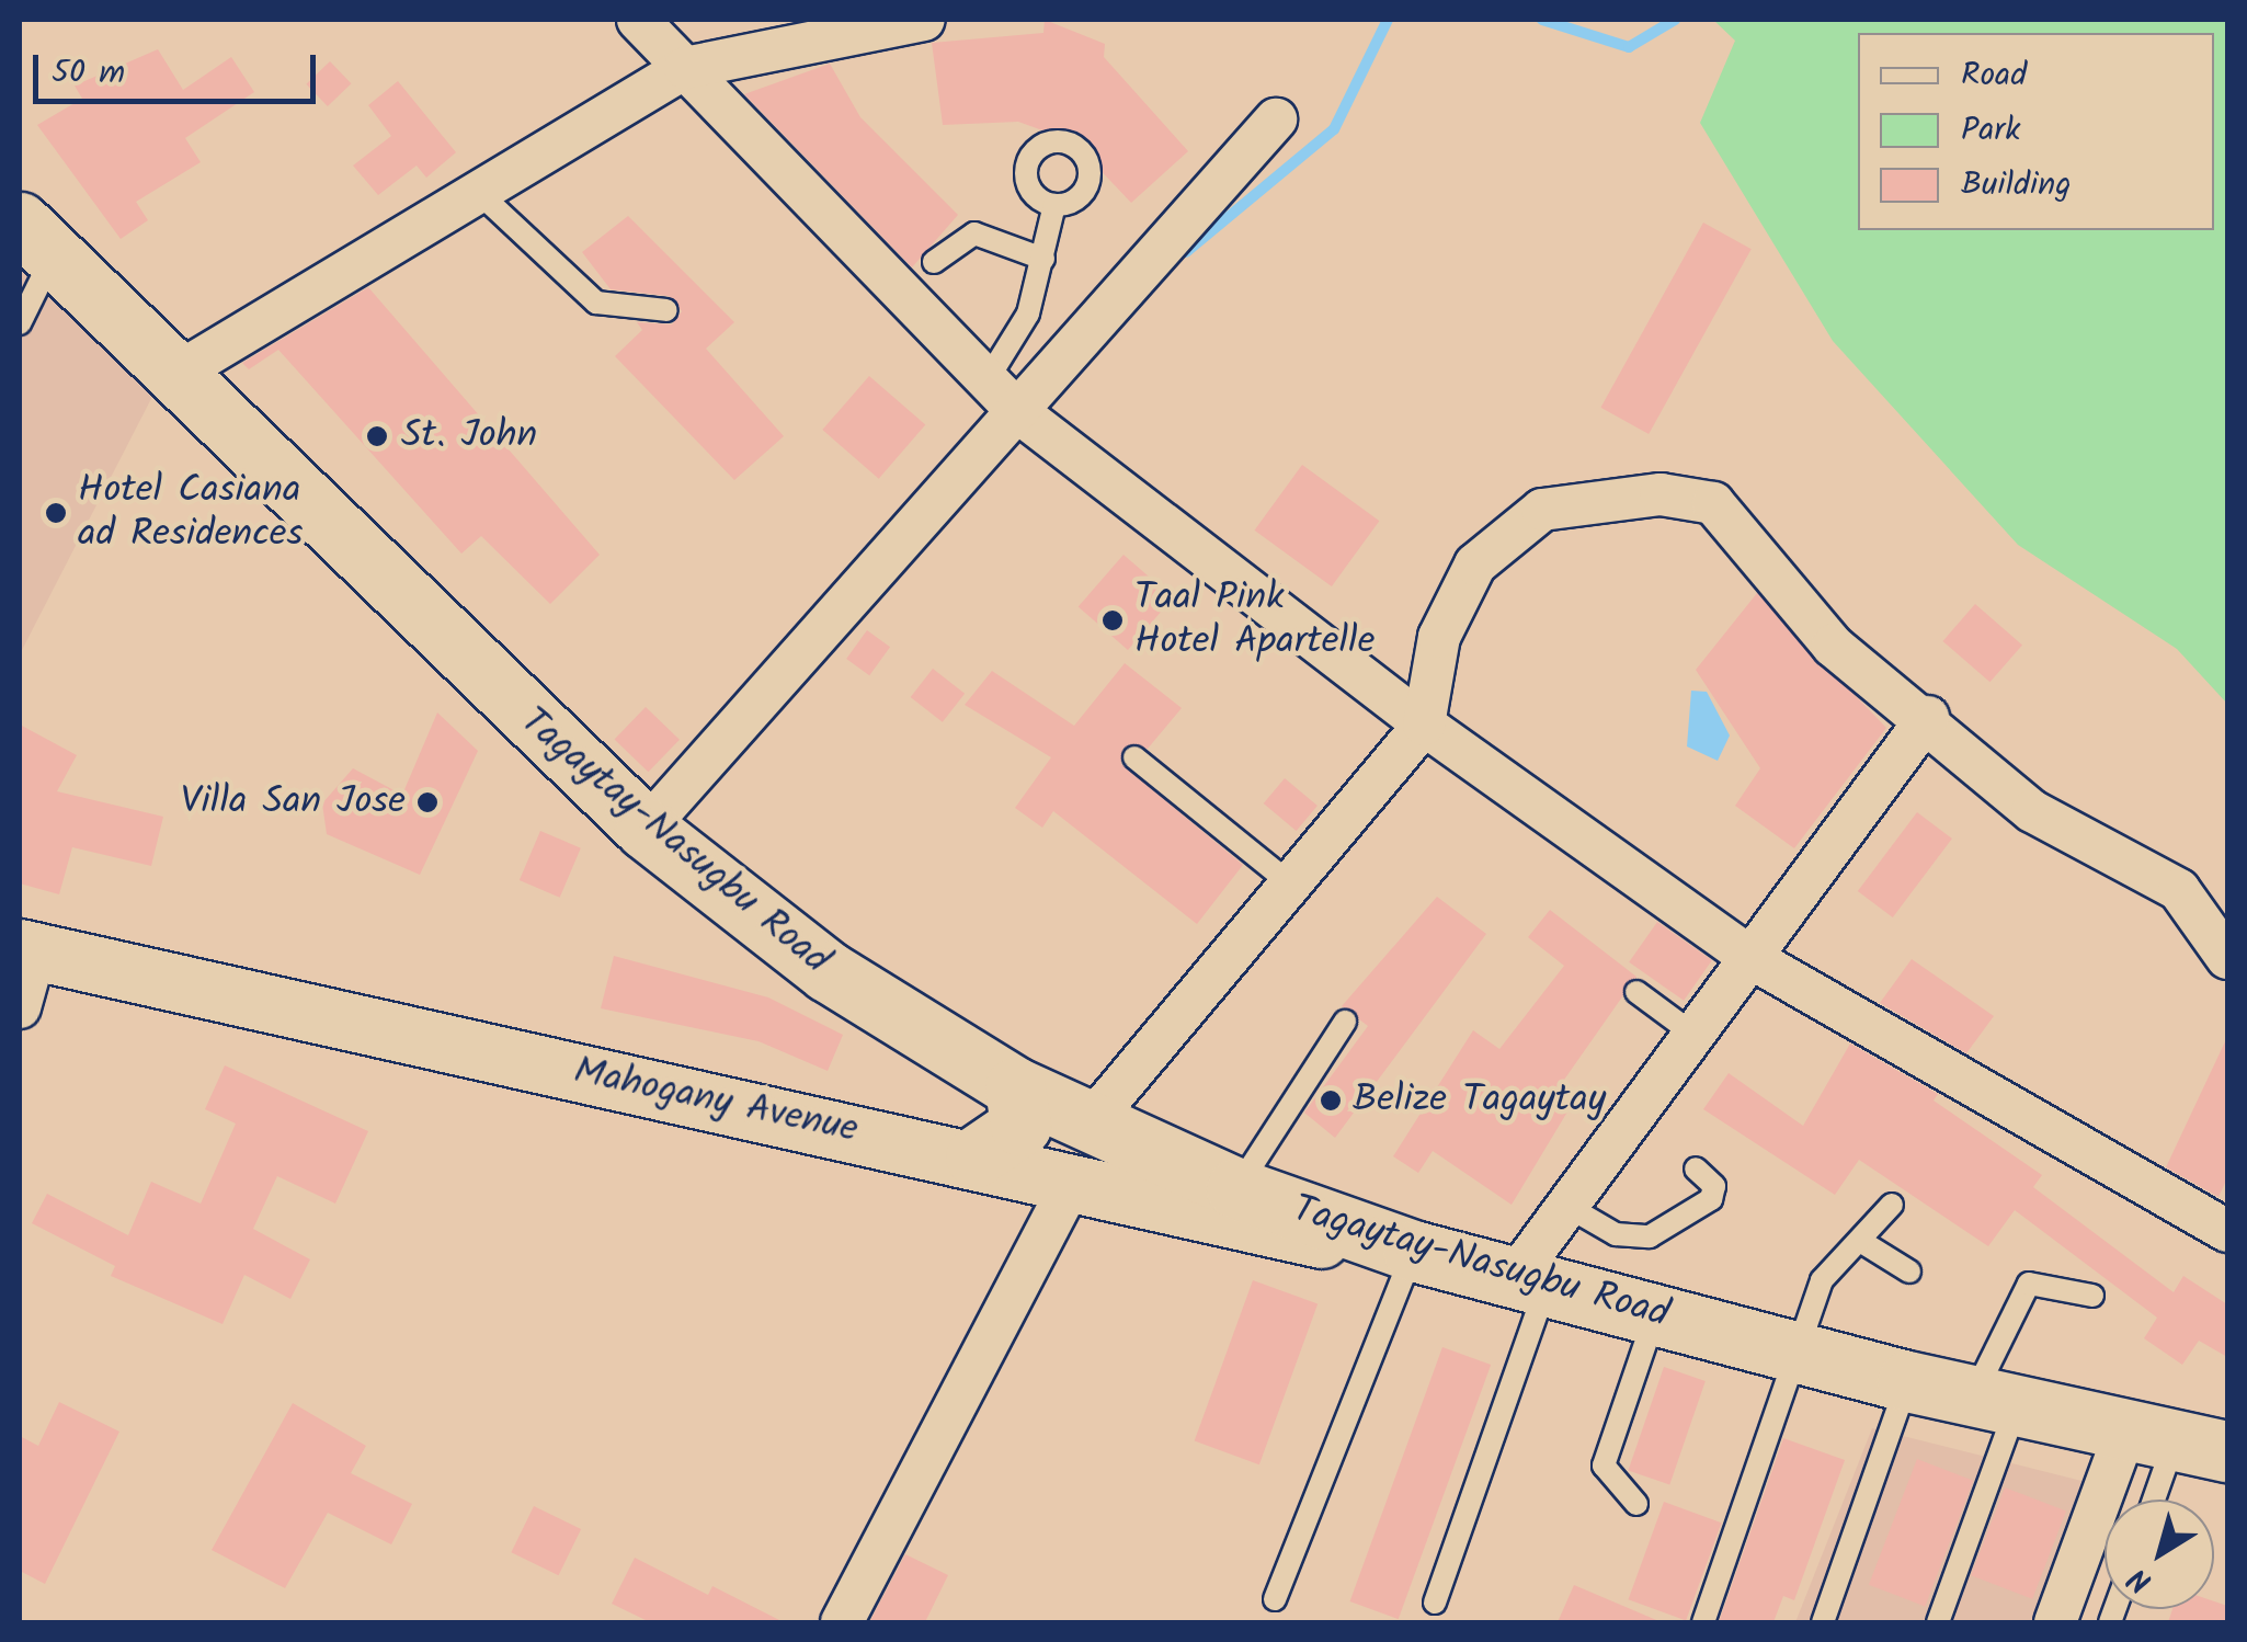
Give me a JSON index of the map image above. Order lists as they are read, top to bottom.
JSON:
{
  "streets": {
    "main road": ["Tagaytay-Nasugbu Road", "Mahogany Avenue"]
  },
  "crossings": [
    ["Tagaytay-Nasugbu Road", "Mahogany Avenue"]
  ],
  "places": [
    "St. John",
    "Hotel Casiana ad Residences",
    "Taal Pink Hotel Apartelle",
    "Villa San Jose",
    "Belize Tagaytay"
  ],
  "legend": ["Road", "Park", "Building"],
  "scale_bar": "50 m",
  "north": "bottom left"
}
